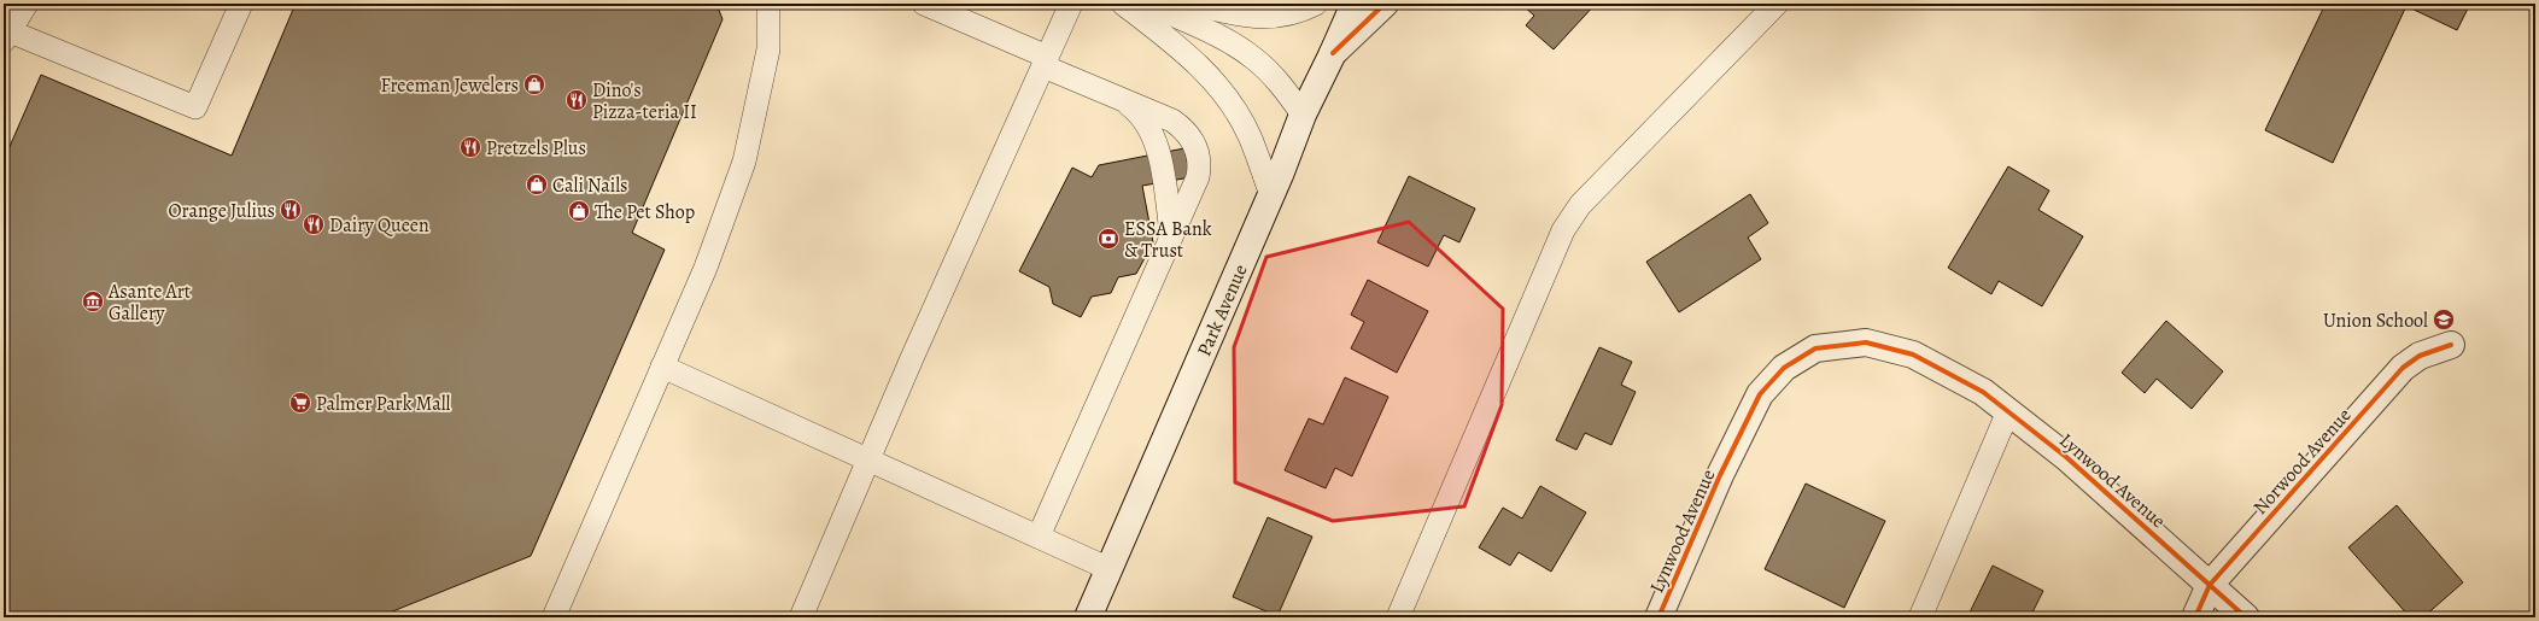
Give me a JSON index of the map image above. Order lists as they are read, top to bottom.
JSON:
{
  "streets": {
    "street": ["Park Avenue", "Norwood Avenue", "Lynwood Avenue"]
  },
  "crossings": [
    ["Norwood Avenue", "Lynwood Avenue"]
  ],
  "places": {
    "shop": ["Freeman Jewelers", "Cali Nails", "The Pet Shop"],
    "restaurant": [
      "Dino's Pizza-teria II",
      "Pretzels Plus",
      "Orange Julius",
      "Dairy Queen"
    ],
    "bank": ["ESSA Bank & Trust"],
    "museum": ["Asante Art Gallery"],
    "school or university": ["Union School"],
    "supermarket": ["Palmer Park Mall"]
  }
}
